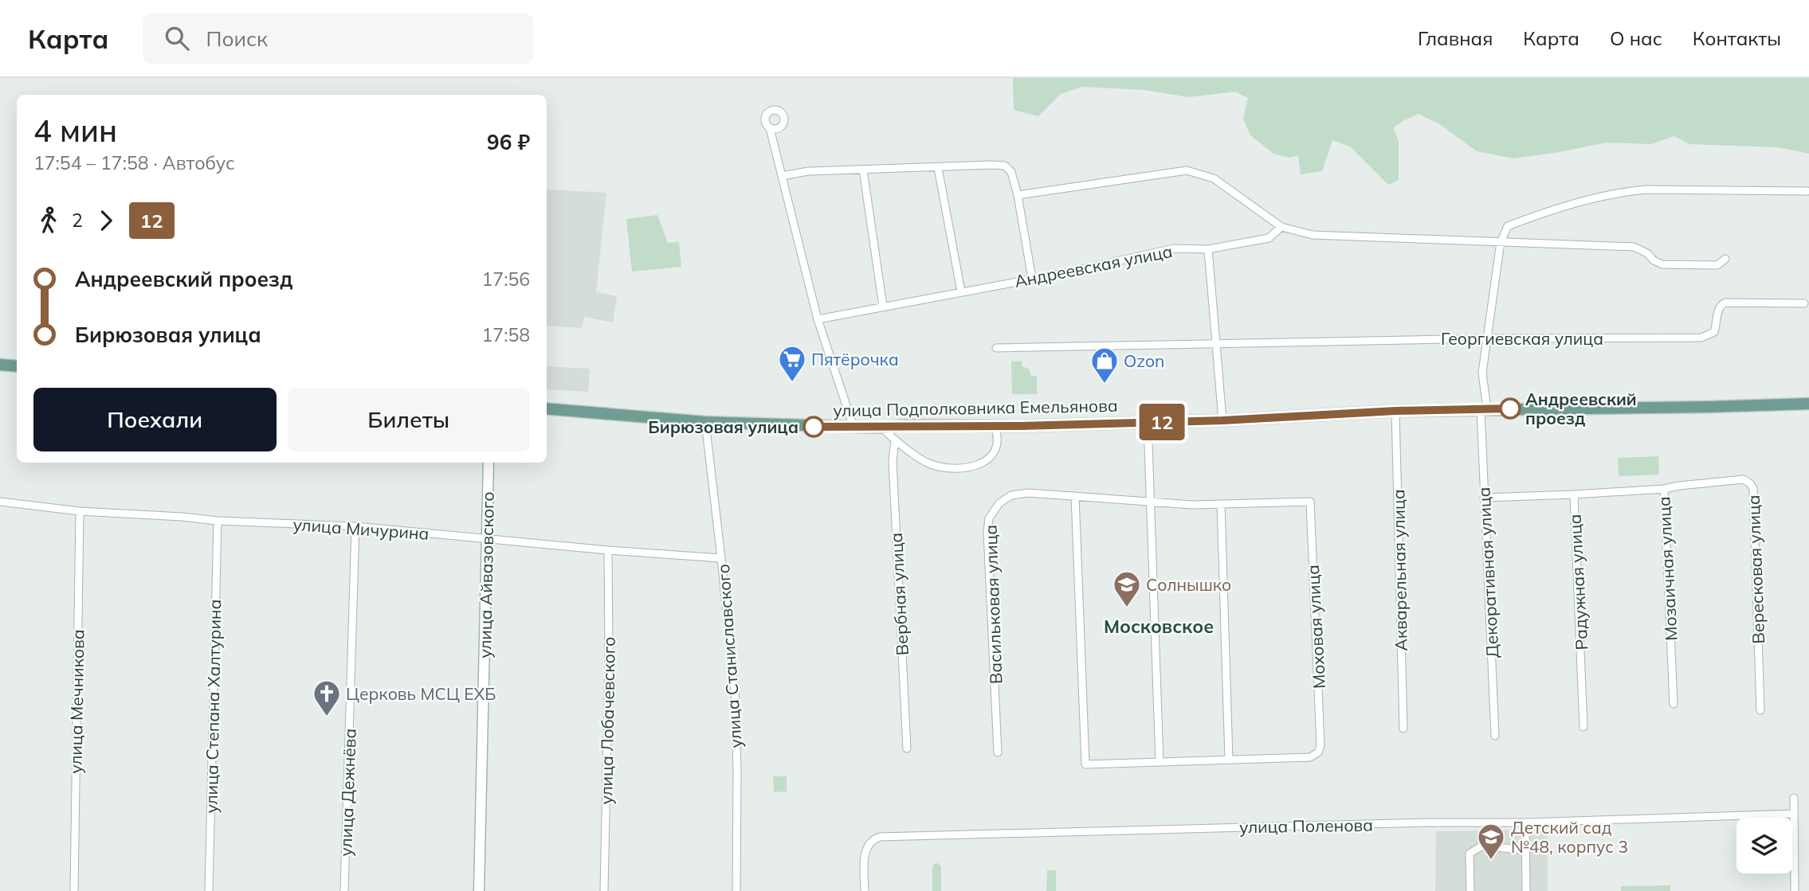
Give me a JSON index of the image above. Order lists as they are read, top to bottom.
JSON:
{
  "streets": {
    "main road": ["улица Подполковника Емельянова"],
    "street": [
      "Андреевская улица",
      "Георгиевская улица",
      "улица Мичурина",
      "Мозаичная улица",
      "Вересковая улица",
      "Акварельная улица",
      "Декоративная улица",
      "улица Айвазовского",
      "Радужная улица",
      "Вербная улица",
      "Васильковая улица",
      "Моховая улица",
      "улица Станиславского",
      "улица Мечникова",
      "улица Степана Халтурина",
      "улица Лобачевского",
      "улица Дежнёва",
      "улица Поленова"
    ]
  },
  "crossings": [
    ["Георгиевская улица", "Декоративная улица"],
    ["улица Подполковника Емельянова", "Акварельная улица"],
    ["улица Подполковника Емельянова", "Декоративная улица"],
    ["улица Подполковника Емельянова", "улица Станиславского"],
    ["улица Мичурина", "улица Айвазовского"],
    ["улица Мичурина", "улица Станиславского"],
    ["улица Мичурина", "улица Мечникова"],
    ["улица Мичурина", "улица Степана Халтурина"],
    ["улица Мичурина", "улица Лобачевского"],
    ["улица Мичурина", "улица Дежнёва"],
    ["Мозаичная улица", "Вересковая улица"],
    ["Мозаичная улица", "Радужная улица"],
    ["Декоративная улица", "Радужная улица"],
    ["Васильковая улица", "Моховая улица"]
  ],
  "districts": ["Московское"],
  "places": {
    "supermarket": ["Пятёрочка"],
    "shop": ["Ozon"],
    "other": ["Андреевский проезд", "Бирюзовая улица"],
    "school or university": ["Солнышко", "Детский сад №48, корпус 3"],
    "church": ["Церковь МСЦ ЕХБ"]
  },
  "lines": ["bus line 12"],
  "page": {
    "header": "Карта",
    "search": "Поиск",
    "nav": [
      "Главная",
      "Карта",
      "О нас",
      "Контакты"
    ],
    "on_map": "12",
    "heading": ["4 мин", "17:54 – 17:58 · Автобус", "96 ₽"],
    "legs": ["2", "12"],
    "list": [
      {
        "name": "Андреевский проезд",
        "value": "17:56"
      },
      {
        "name": "Бирюзовая улица",
        "value": "17:58"
      }
    ],
    "buttons": ["Поехали", "Билеты"]
  }
}
